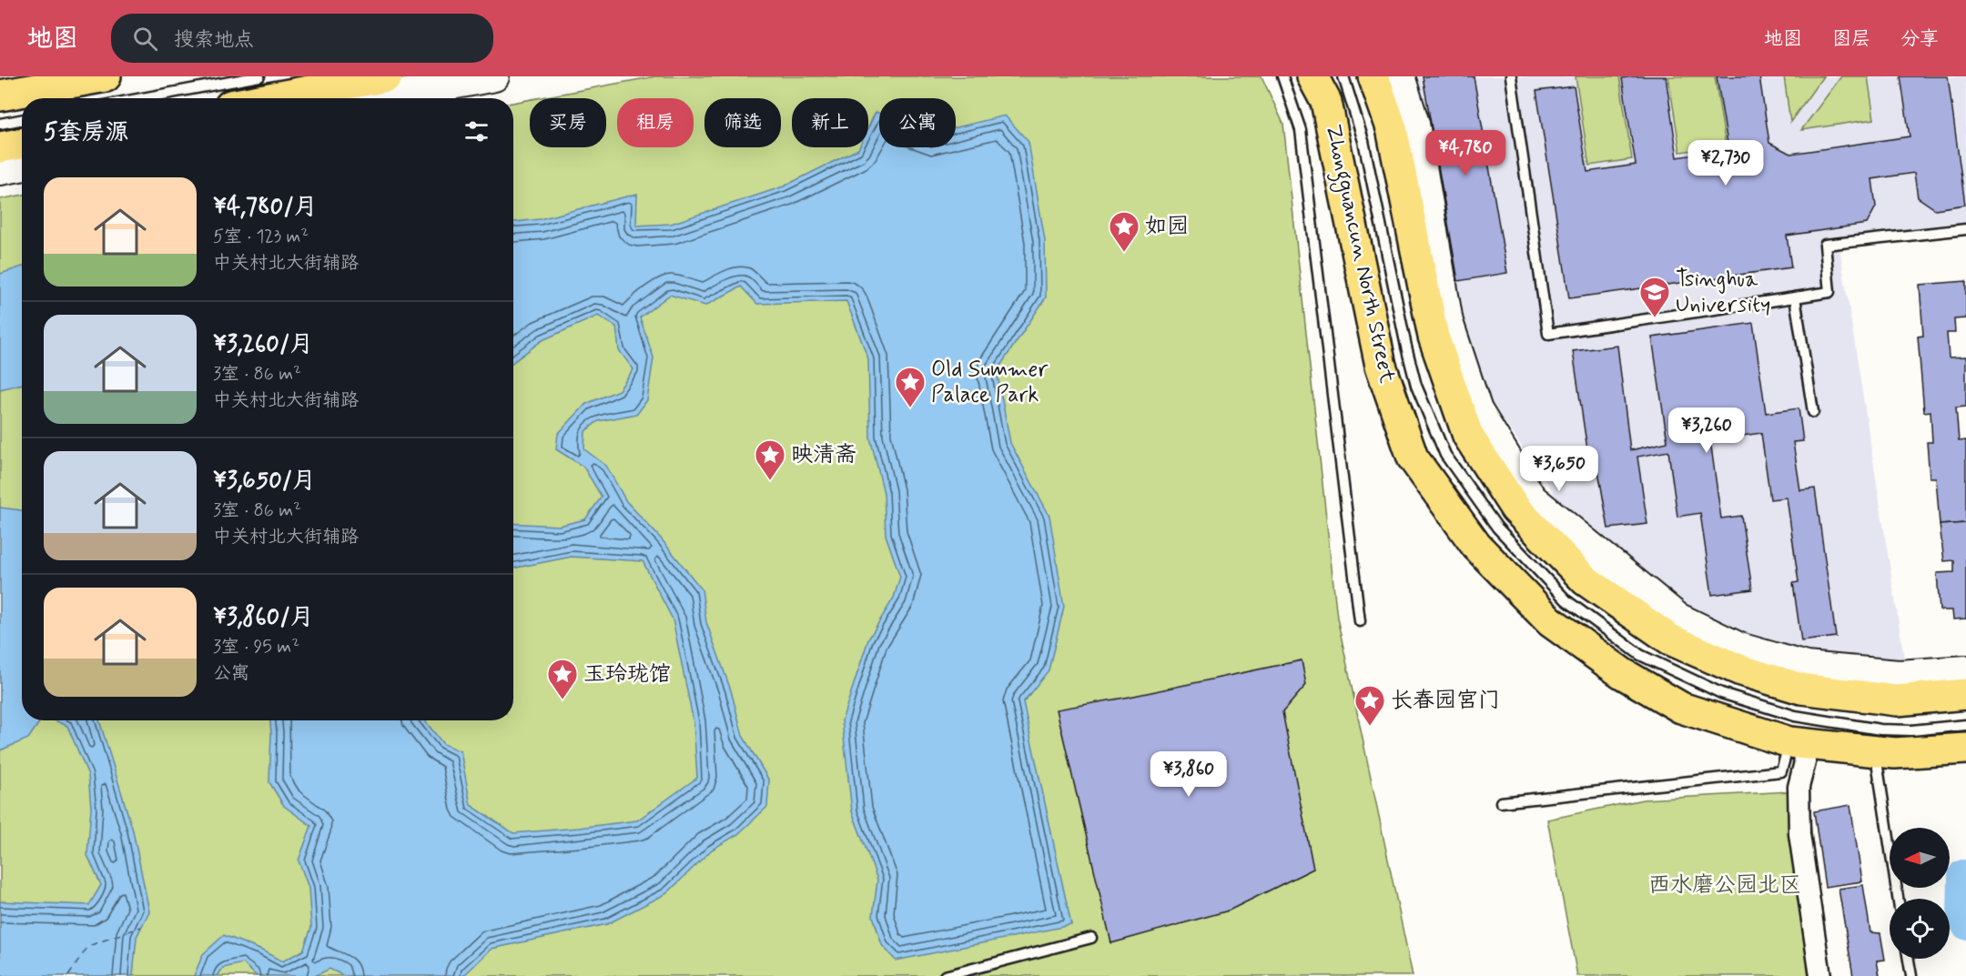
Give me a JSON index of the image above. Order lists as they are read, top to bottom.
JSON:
{
  "streets": {
    "main road": ["Zhongguancun North Street"]
  },
  "parks": ["西水磨公园北区"],
  "places": {
    "place": [
      "如园",
      "Old Summer Palace Park",
      "映清斋",
      "玉玲珑馆",
      "长春园宫门"
    ],
    "school or university": ["Tsinghua University"]
  },
  "north": "left",
  "page": {
    "header": "地图",
    "search": "搜索地点",
    "nav": ["地图", "图层", "分享"],
    "chip": [
      "买房",
      "租房",
      "筛选",
      "新上",
      "公寓"
    ],
    "heading": "5套房源",
    "price": [
      "¥4,780",
      "¥2,730",
      "¥3,260",
      "¥3,650",
      "¥3,860"
    ],
    "list": [
      {
        "name": "¥4,780/月",
        "note": "5室 · 123 m² · 中关村北大街辅路"
      },
      {
        "name": "¥3,260/月",
        "note": "3室 · 86 m² · 中关村北大街辅路"
      },
      {
        "name": "¥3,650/月",
        "note": "3室 · 86 m² · 中关村北大街辅路"
      },
      {
        "name": "¥3,860/月",
        "note": "3室 · 95 m² · 公寓"
      }
    ]
  }
}
